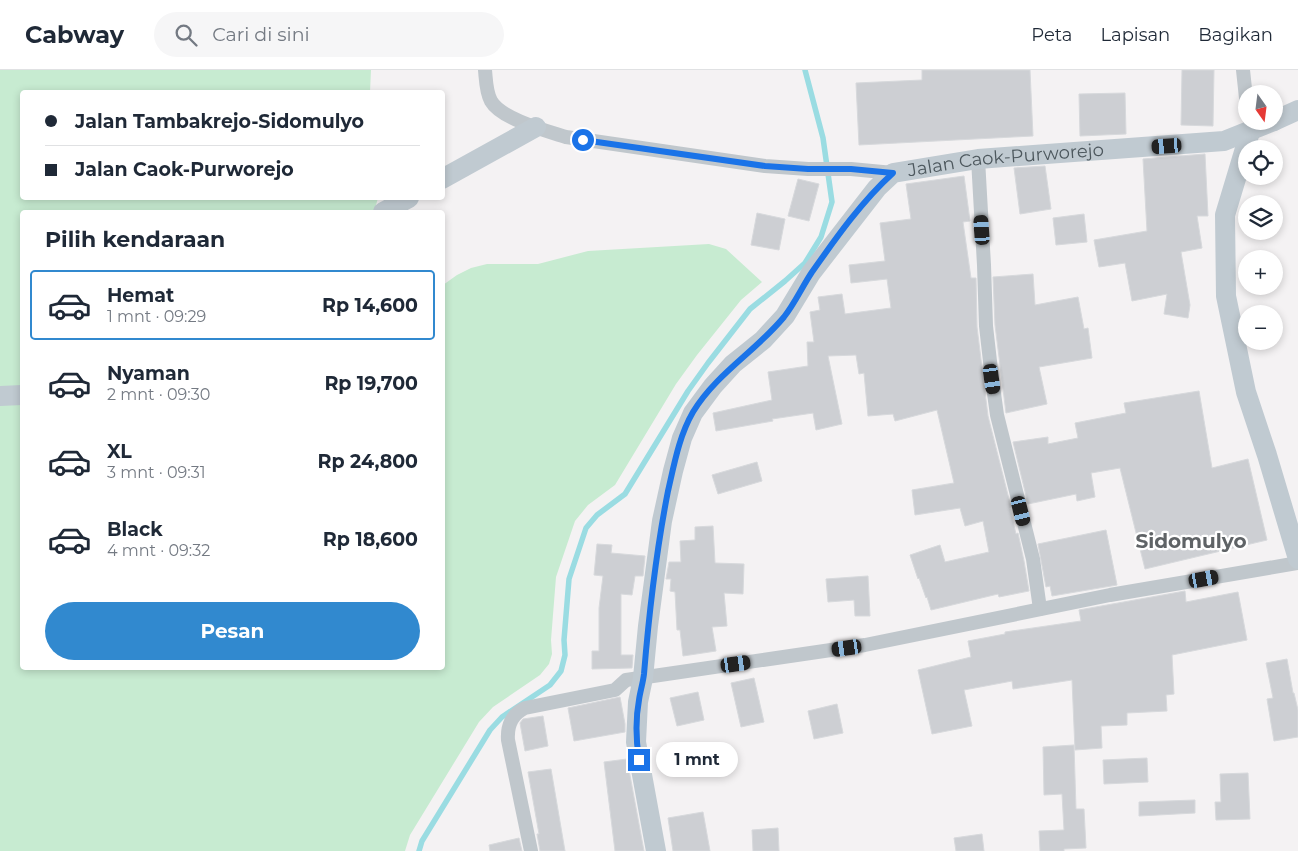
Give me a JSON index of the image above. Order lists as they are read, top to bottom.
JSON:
{
  "streets": {
    "street": ["Jalan Caok-Purworejo"]
  },
  "districts": ["Sidomulyo"],
  "north": "bottom",
  "page": {
    "header": "Cabway",
    "search": "Cari di sini",
    "nav": ["Peta", "Lapisan", "Bagikan"],
    "map_buttons": ["+", "−"],
    "banner": ["Jalan Tambakrejo-Sidomulyo", "Jalan Caok-Purworejo"],
    "heading": "Pilih kendaraan",
    "list": [
      {
        "name": "Hemat",
        "note": "1 mnt · 09:29",
        "value": "Rp 14,600"
      },
      {
        "name": "Nyaman",
        "note": "2 mnt · 09:30",
        "value": "Rp 19,700"
      },
      {
        "name": "XL",
        "note": "3 mnt · 09:31",
        "value": "Rp 24,800"
      },
      {
        "name": "Black",
        "note": "4 mnt · 09:32",
        "value": "Rp 18,600"
      }
    ],
    "buttons": "Pesan",
    "bubble": "1 mnt"
  }
}
